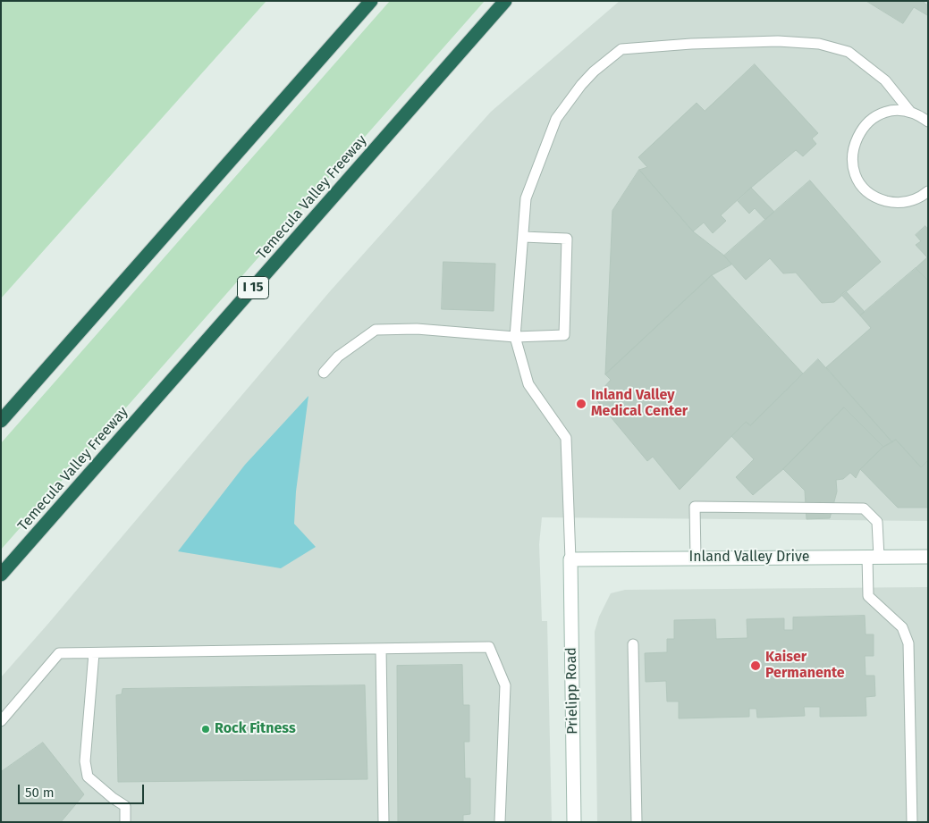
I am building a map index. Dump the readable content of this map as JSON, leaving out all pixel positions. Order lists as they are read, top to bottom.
{
  "streets": {
    "highway": ["Temecula Valley Freeway", "I 15"],
    "street": ["Inland Valley Drive", "Prielipp Road"]
  },
  "crossings": [
    ["Inland Valley Drive", "Prielipp Road"]
  ],
  "places": ["Inland Valley Medical Center", "Kaiser Permanente", "Rock Fitness"],
  "scale_bar": "50 m"
}
